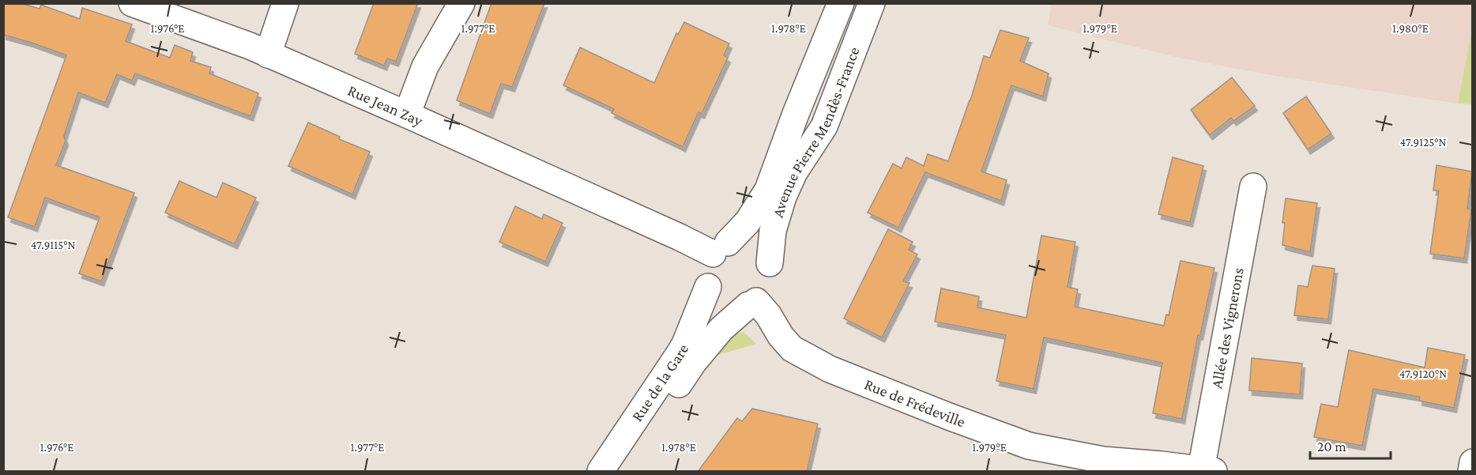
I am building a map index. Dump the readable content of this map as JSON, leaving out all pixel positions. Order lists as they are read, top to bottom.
{
  "streets": {
    "street": [
      "Rue Jean Zay",
      "Avenue Pierre Mendès-France",
      "Allée des Vignerons",
      "Rue de la Gare",
      "Rue de Frédeville"
    ]
  },
  "crossings": [
    ["Rue Jean Zay", "Avenue Pierre Mendès-France"],
    ["Rue Jean Zay", "Rue de la Gare"],
    ["Rue Jean Zay", "Rue de Frédeville"],
    ["Avenue Pierre Mendès-France", "Rue de la Gare"],
    ["Avenue Pierre Mendès-France", "Rue de Frédeville"],
    ["Allée des Vignerons", "Rue de Frédeville"],
    ["Rue de la Gare", "Rue de Frédeville"]
  ],
  "scale_bar": "20 m",
  "coordinates": [
    "1.976°E",
    "1.977°E",
    "1.978°E",
    "1.979°E",
    "1.980°E",
    "47.9125°N",
    "47.9115°N",
    "47.9120°N"
  ]
}
